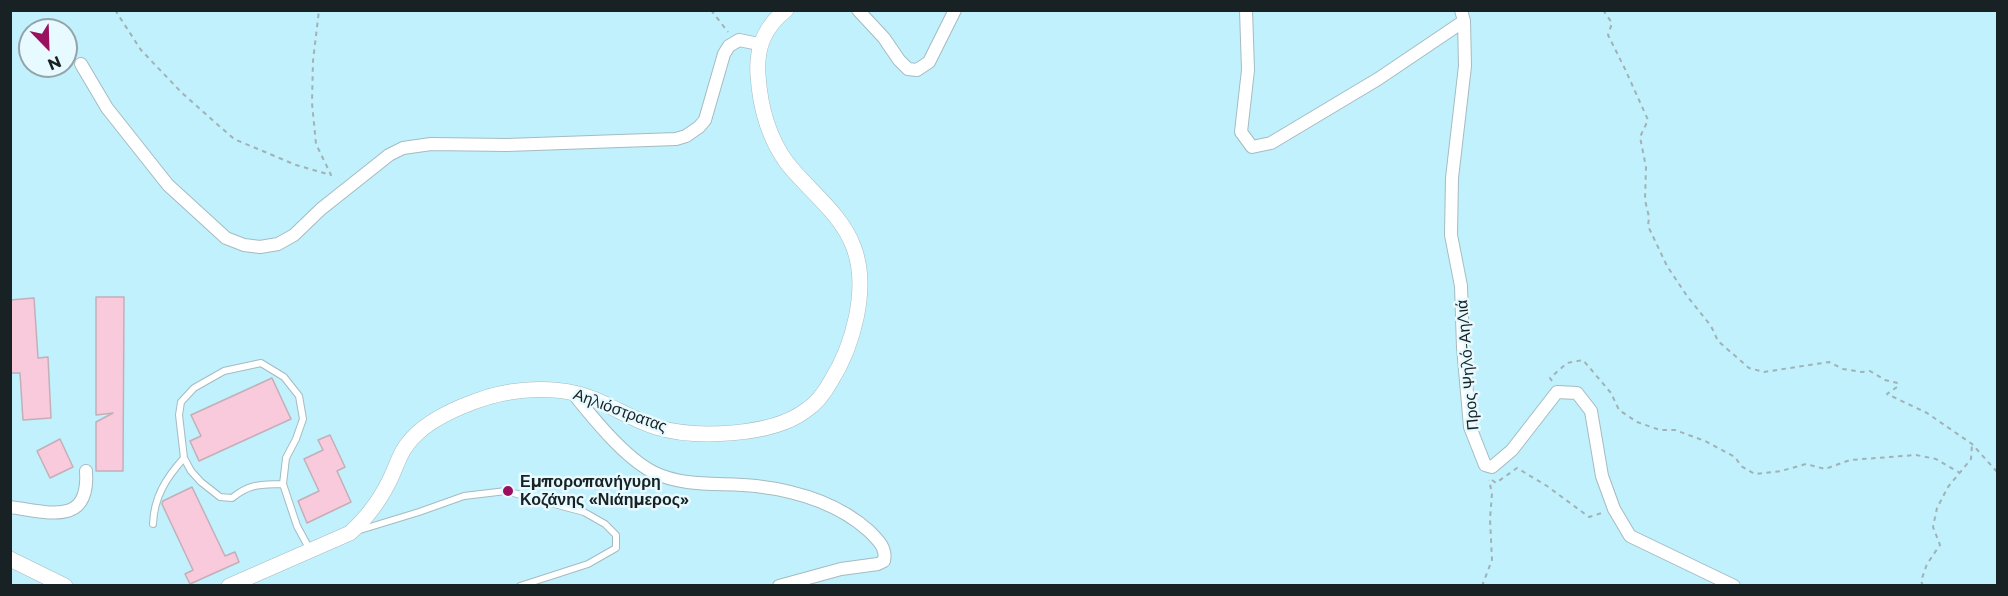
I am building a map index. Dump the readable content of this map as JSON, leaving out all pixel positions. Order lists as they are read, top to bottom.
{
  "streets": {
    "street": ["Προς Ψηλό-ΑηΛιά", "Αηλιόστρατας"]
  },
  "places": ["Εμποροπανήγυρη Κοζάνης «Νιάημερος»"],
  "north": "bottom right"
}
